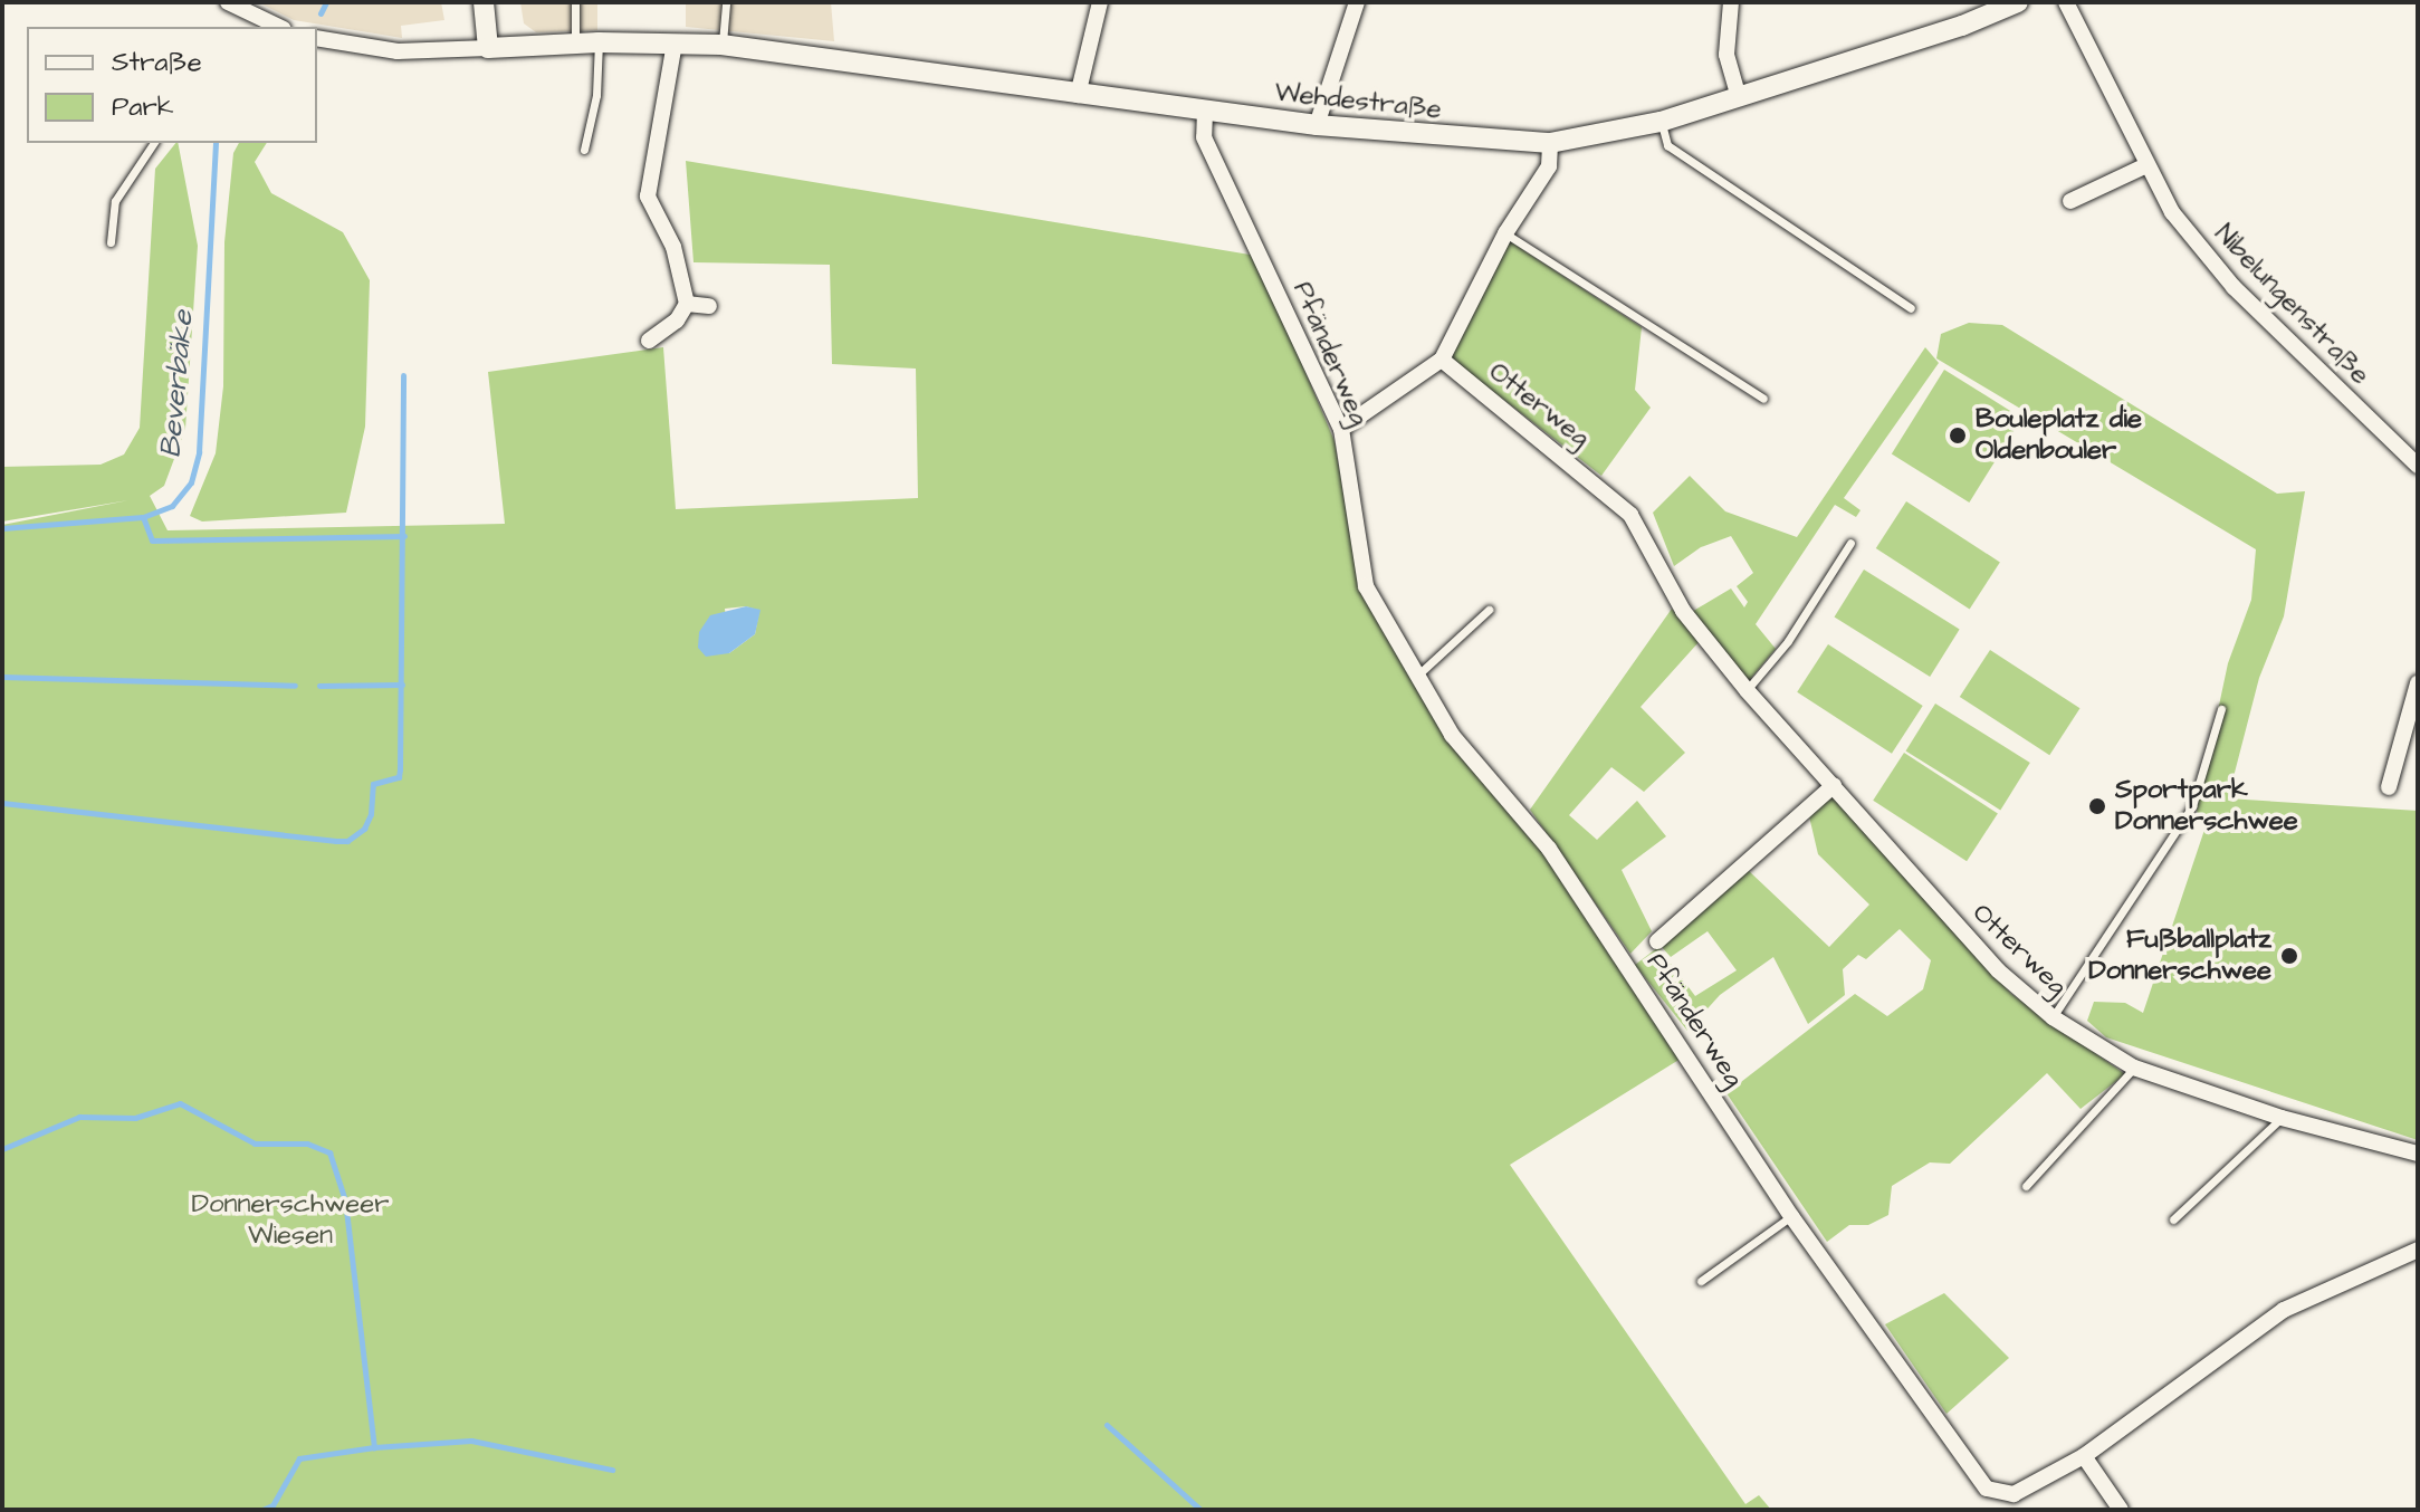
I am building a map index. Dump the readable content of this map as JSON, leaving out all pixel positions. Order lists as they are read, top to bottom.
{
  "streets": {
    "street": [
      "Wehdestraße",
      "Nibelungenstraße",
      "Pfänderweg",
      "Otterweg"
    ]
  },
  "crossings": [
    ["Wehdestraße", "Pfänderweg"]
  ],
  "water": ["Beverbäke"],
  "parks": ["Donnerschweer Wiesen"],
  "places": ["Bouleplatz die Oldenbouler", "Sportpark Donnerschwee", "Fußballplatz Donnerschwee"],
  "legend": ["Straße", "Park"]
}
